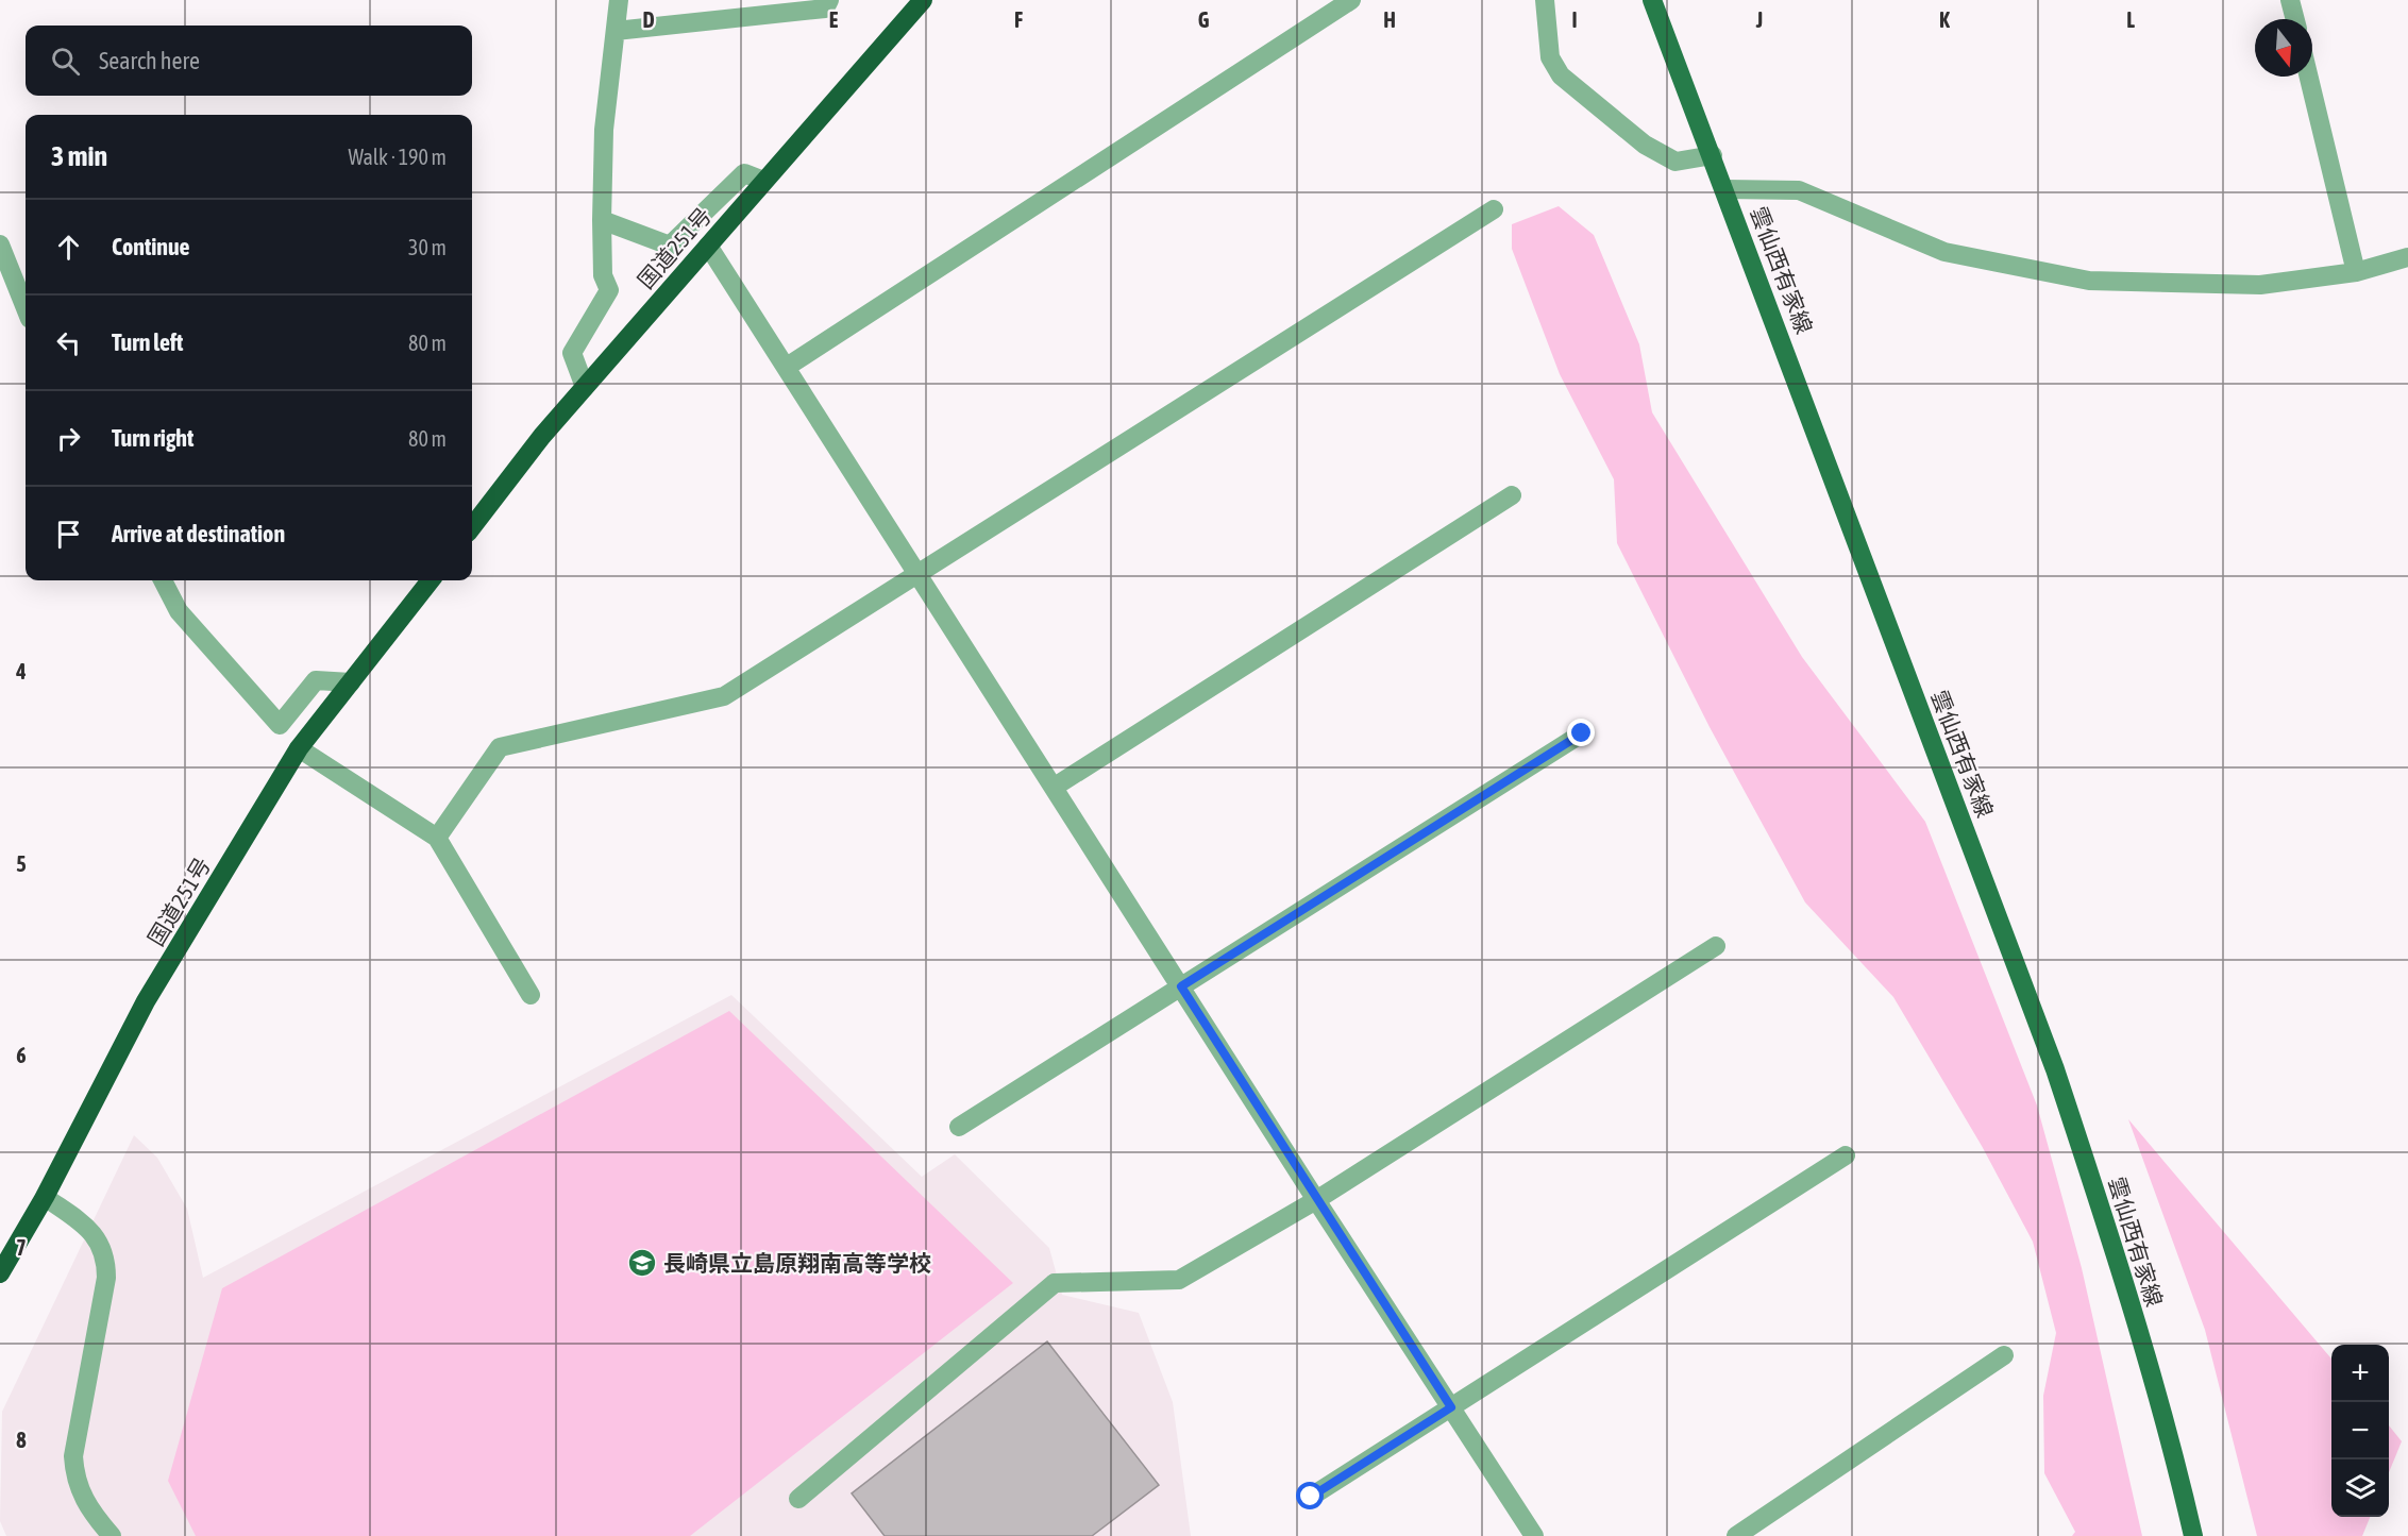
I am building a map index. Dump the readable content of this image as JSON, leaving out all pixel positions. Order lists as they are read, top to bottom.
{
  "streets": {
    "highway": ["国道251号"],
    "main road": ["雲仙西有家線"]
  },
  "places": {
    "school or university": ["長崎県立島原翔南高等学校"]
  },
  "north": "bottom",
  "page": {
    "search": "Search here",
    "heading": ["3 min", "Walk · 190 m"],
    "list": [
      ["Continue", "30 m"],
      ["Turn left", "80 m"],
      ["Turn right", "80 m"],
      "Arrive at destination"
    ],
    "map_buttons": ["+", "−"]
  },
  "grid": {
    "columns": [
      "D",
      "E",
      "F",
      "G",
      "H",
      "I",
      "J",
      "K",
      "L"
    ],
    "rows": [
      "4",
      "5",
      "6",
      "7",
      "8"
    ]
  }
}
